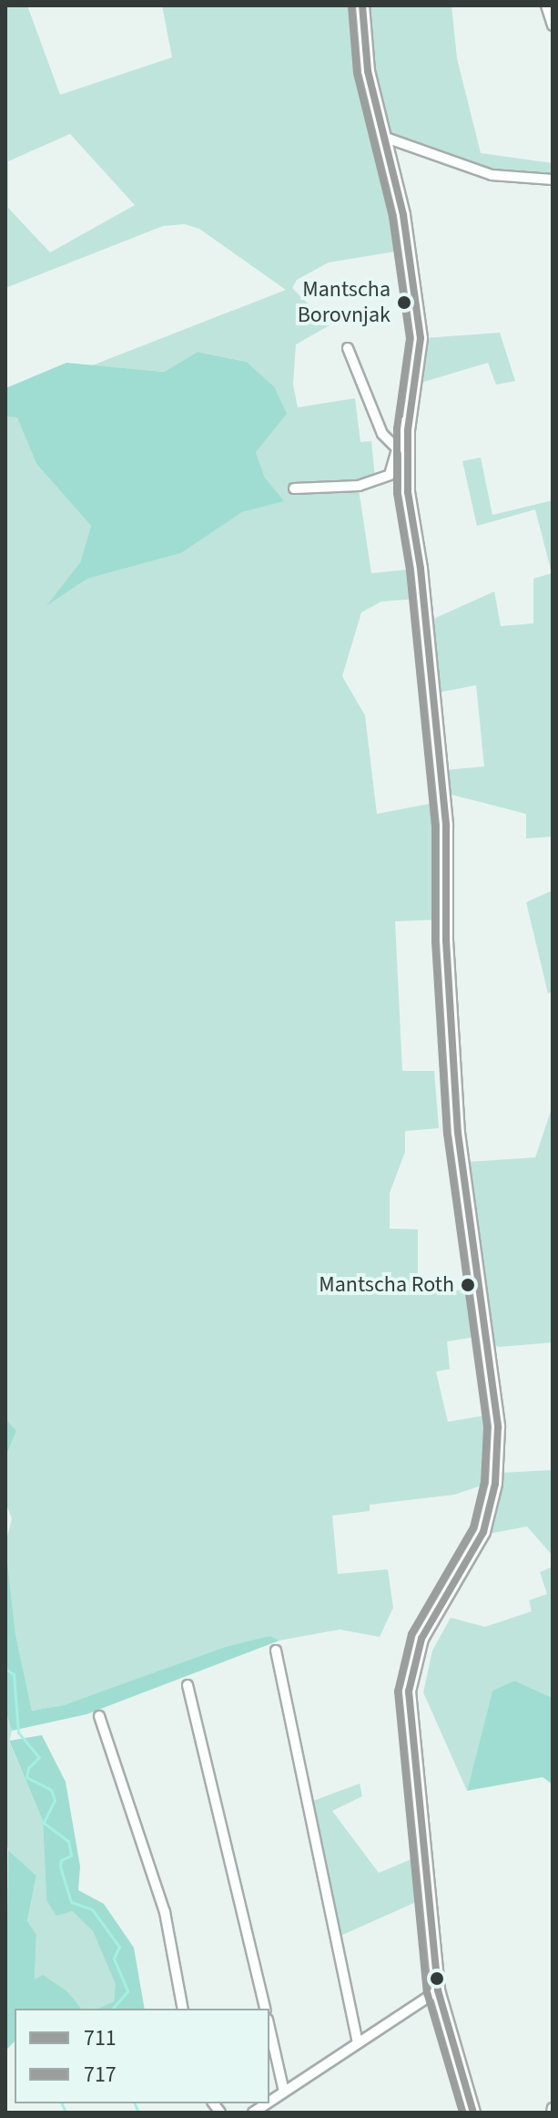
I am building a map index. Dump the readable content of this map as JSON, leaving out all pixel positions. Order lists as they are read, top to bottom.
{
  "places": ["Mantscha Borovnjak", "Mantscha Roth"],
  "lines": ["transit line 711", "transit line 717"],
  "legend": ["711", "717"]
}
